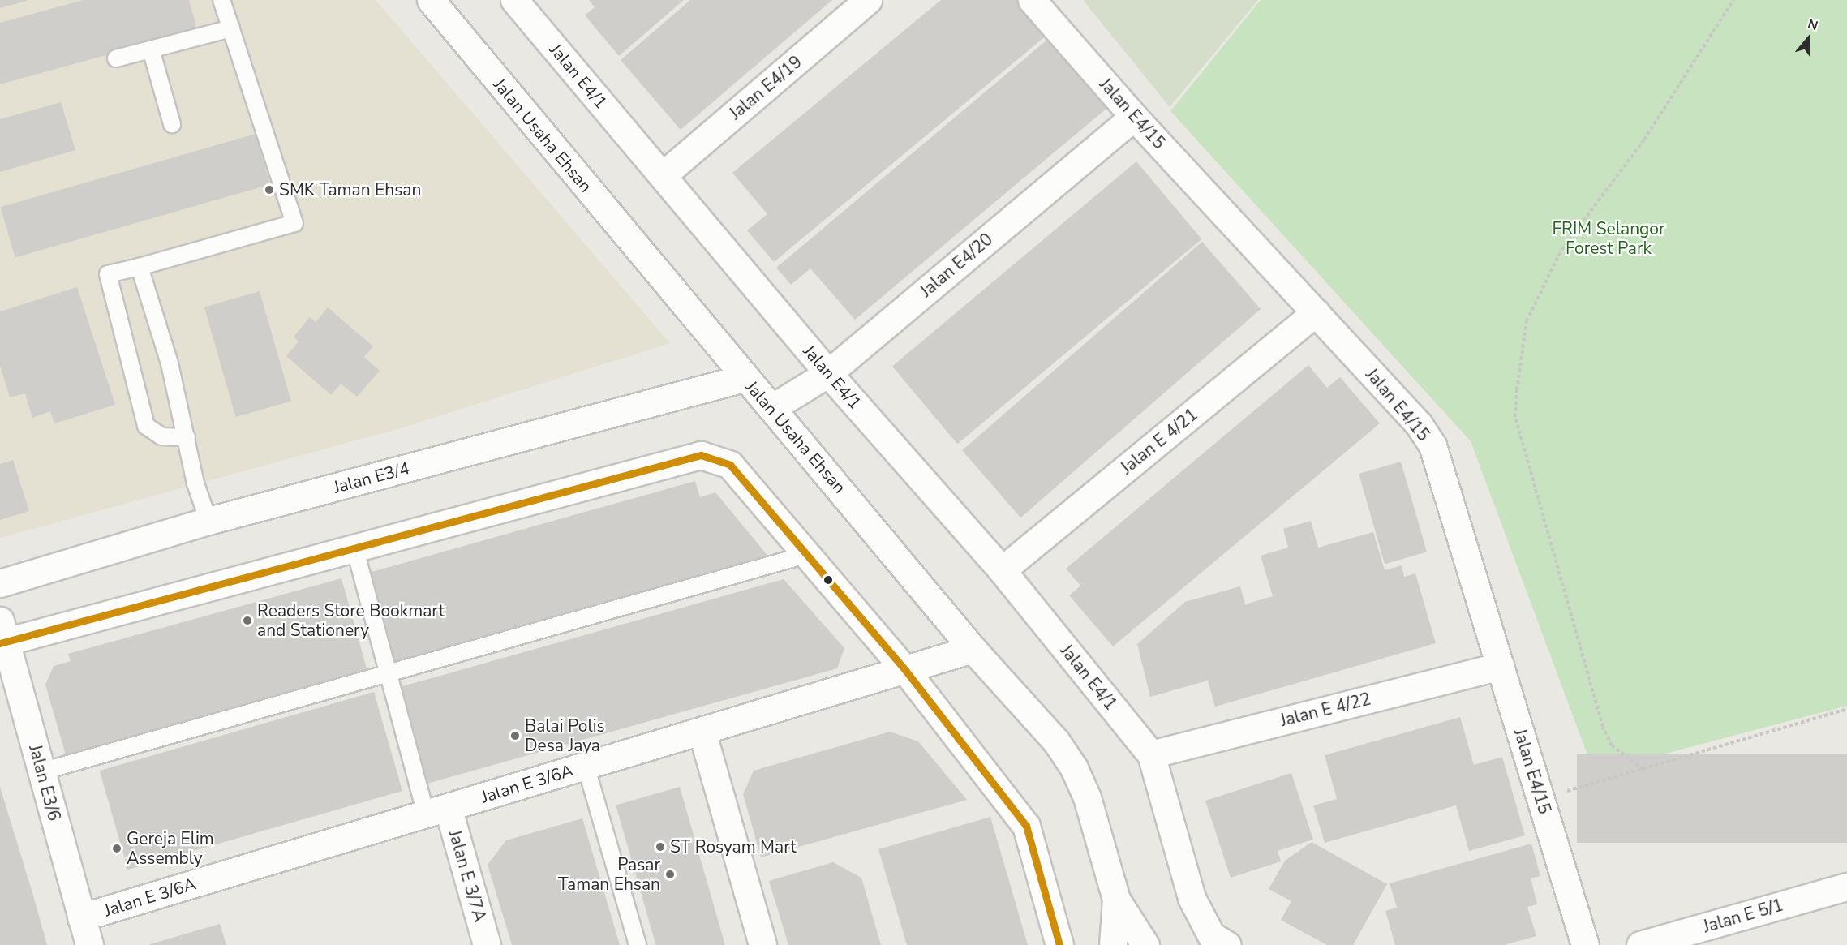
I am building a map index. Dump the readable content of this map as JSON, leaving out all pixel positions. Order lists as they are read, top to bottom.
{
  "streets": {
    "street": [
      "Jalan E4/1",
      "Jalan E4/19",
      "Jalan E4/15",
      "Jalan Usaha Ehsan",
      "Jalan E4/20",
      "Jalan E 4/21",
      "Jalan E3/4",
      "Jalan E 4/22",
      "Jalan E3/6",
      "Jalan E 3/6A",
      "Jalan E 3/7A",
      "Jalan E 5/1"
    ]
  },
  "crossings": [
    ["Jalan E4/1", "Jalan E4/19"],
    ["Jalan E4/1", "Jalan E4/20"],
    ["Jalan E4/1", "Jalan E 4/21"],
    ["Jalan E4/1", "Jalan E 4/22"],
    ["Jalan E4/15", "Jalan E4/20"],
    ["Jalan E4/15", "Jalan E 4/21"],
    ["Jalan E4/15", "Jalan E 4/22"],
    ["Jalan Usaha Ehsan", "Jalan E4/20"],
    ["Jalan Usaha Ehsan", "Jalan E3/4"],
    ["Jalan Usaha Ehsan", "Jalan E 3/6A"],
    ["Jalan E3/6", "Jalan E 3/6A"],
    ["Jalan E 3/6A", "Jalan E 3/7A"]
  ],
  "parks": ["FRIM Selangor Forest Park"],
  "places": [
    "SMK Taman Ehsan",
    "Readers Store Bookmart and Stationery",
    "Balai Polis Desa Jaya",
    "ST Rosyam Mart",
    "Gereja Elim Assembly",
    "Pasar Taman Ehsan"
  ],
  "north": "top"
}
